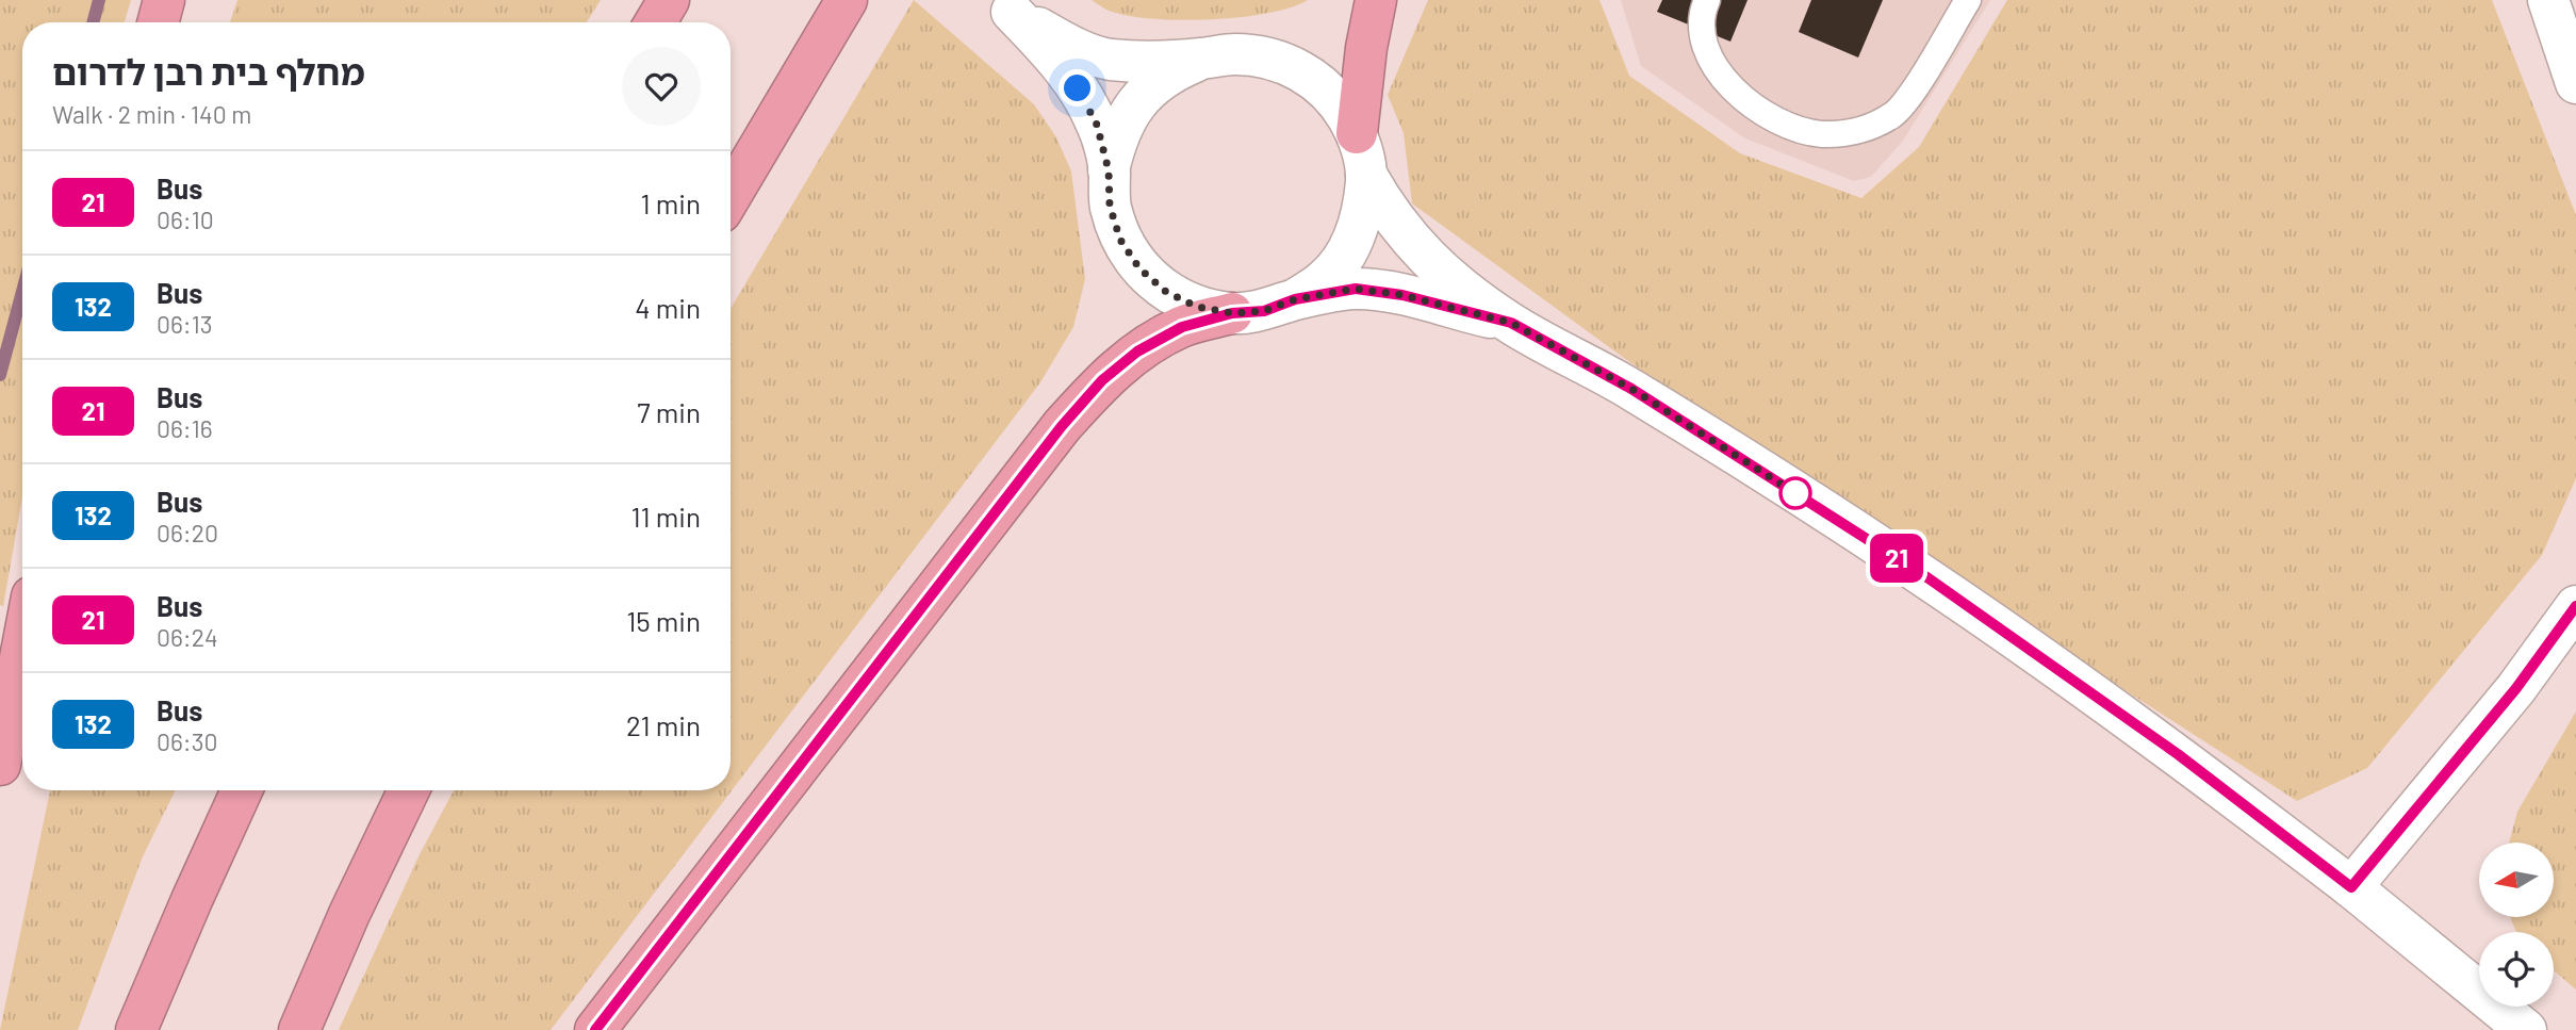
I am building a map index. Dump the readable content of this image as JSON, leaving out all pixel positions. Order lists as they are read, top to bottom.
{
  "lines": ["bus line 21"],
  "north": "left",
  "page": {
    "on_map": "21",
    "heading": ["מחלף בית רבן לדרום", "Walk · 2 min · 140 m"],
    "list": [
      {
        "mark": "21",
        "name": "Bus",
        "note": "06:10",
        "value": "1 min"
      },
      {
        "mark": "132",
        "name": "Bus",
        "note": "06:13",
        "value": "4 min"
      },
      {
        "mark": "21",
        "name": "Bus",
        "note": "06:16",
        "value": "7 min"
      },
      {
        "mark": "132",
        "name": "Bus",
        "note": "06:20",
        "value": "11 min"
      },
      {
        "mark": "21",
        "name": "Bus",
        "note": "06:24",
        "value": "15 min"
      },
      {
        "mark": "132",
        "name": "Bus",
        "note": "06:30",
        "value": "21 min"
      }
    ]
  }
}
